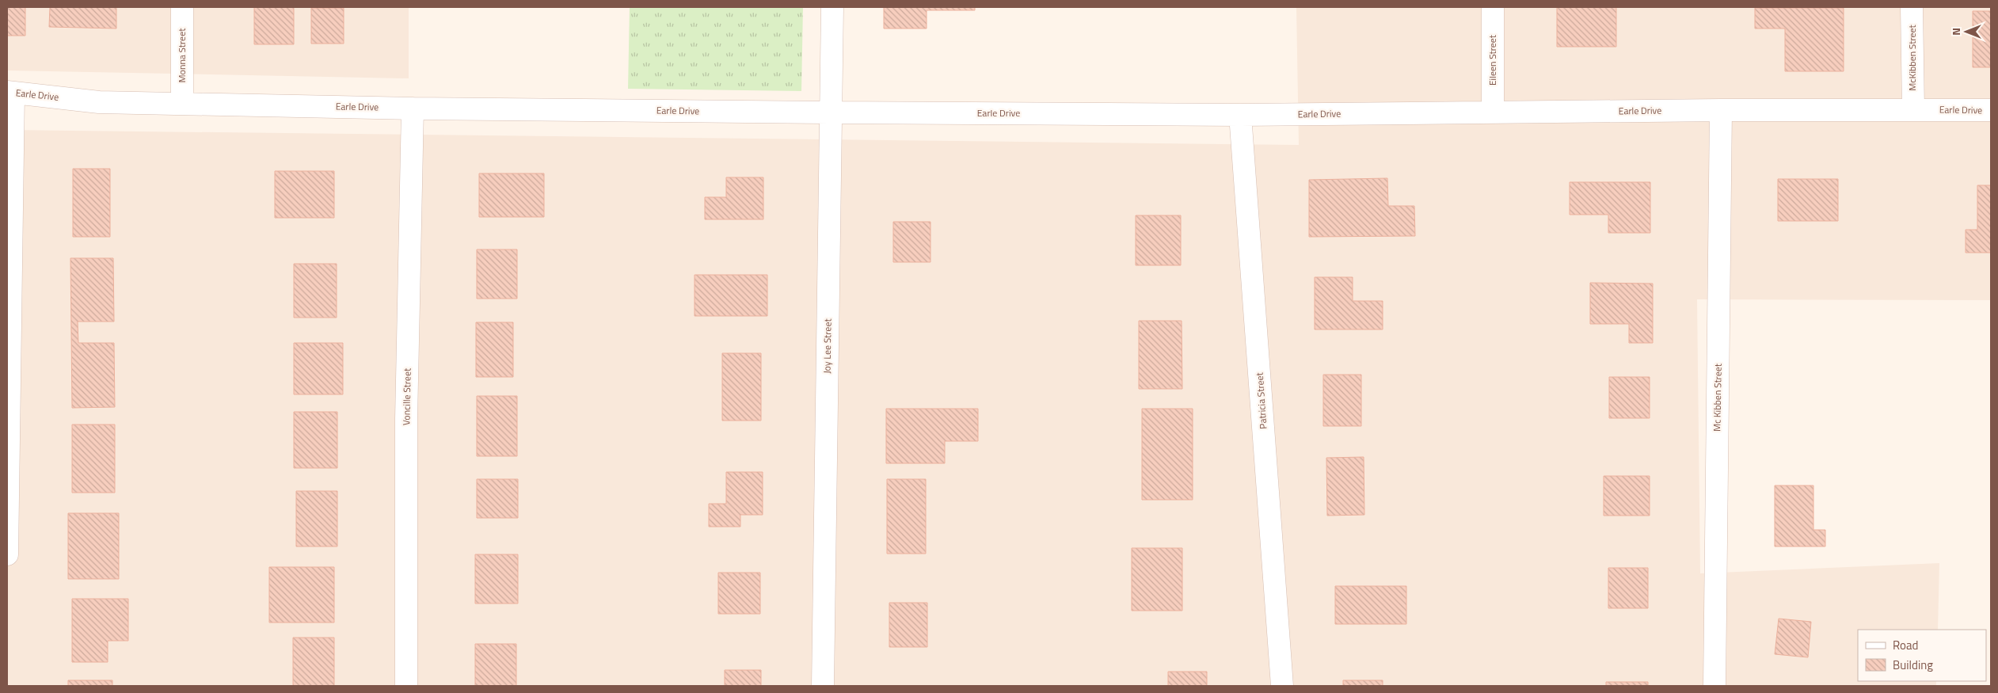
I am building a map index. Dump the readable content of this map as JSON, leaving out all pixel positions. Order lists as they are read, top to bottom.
{
  "streets": {
    "street": [
      "Monna Street",
      "McKibben Street",
      "Eileen Street",
      "Earle Drive",
      "Joy Lee Street",
      "Voncille Street",
      "Mc Kibben Street",
      "Patricia Street"
    ]
  },
  "crossings": [
    ["Monna Street", "Earle Drive"],
    ["McKibben Street", "Earle Drive"],
    ["Eileen Street", "Earle Drive"],
    ["Earle Drive", "Joy Lee Street"],
    ["Earle Drive", "Voncille Street"],
    ["Earle Drive", "Mc Kibben Street"],
    ["Earle Drive", "Patricia Street"]
  ],
  "legend": ["Road", "Building"],
  "north": "left"
}
